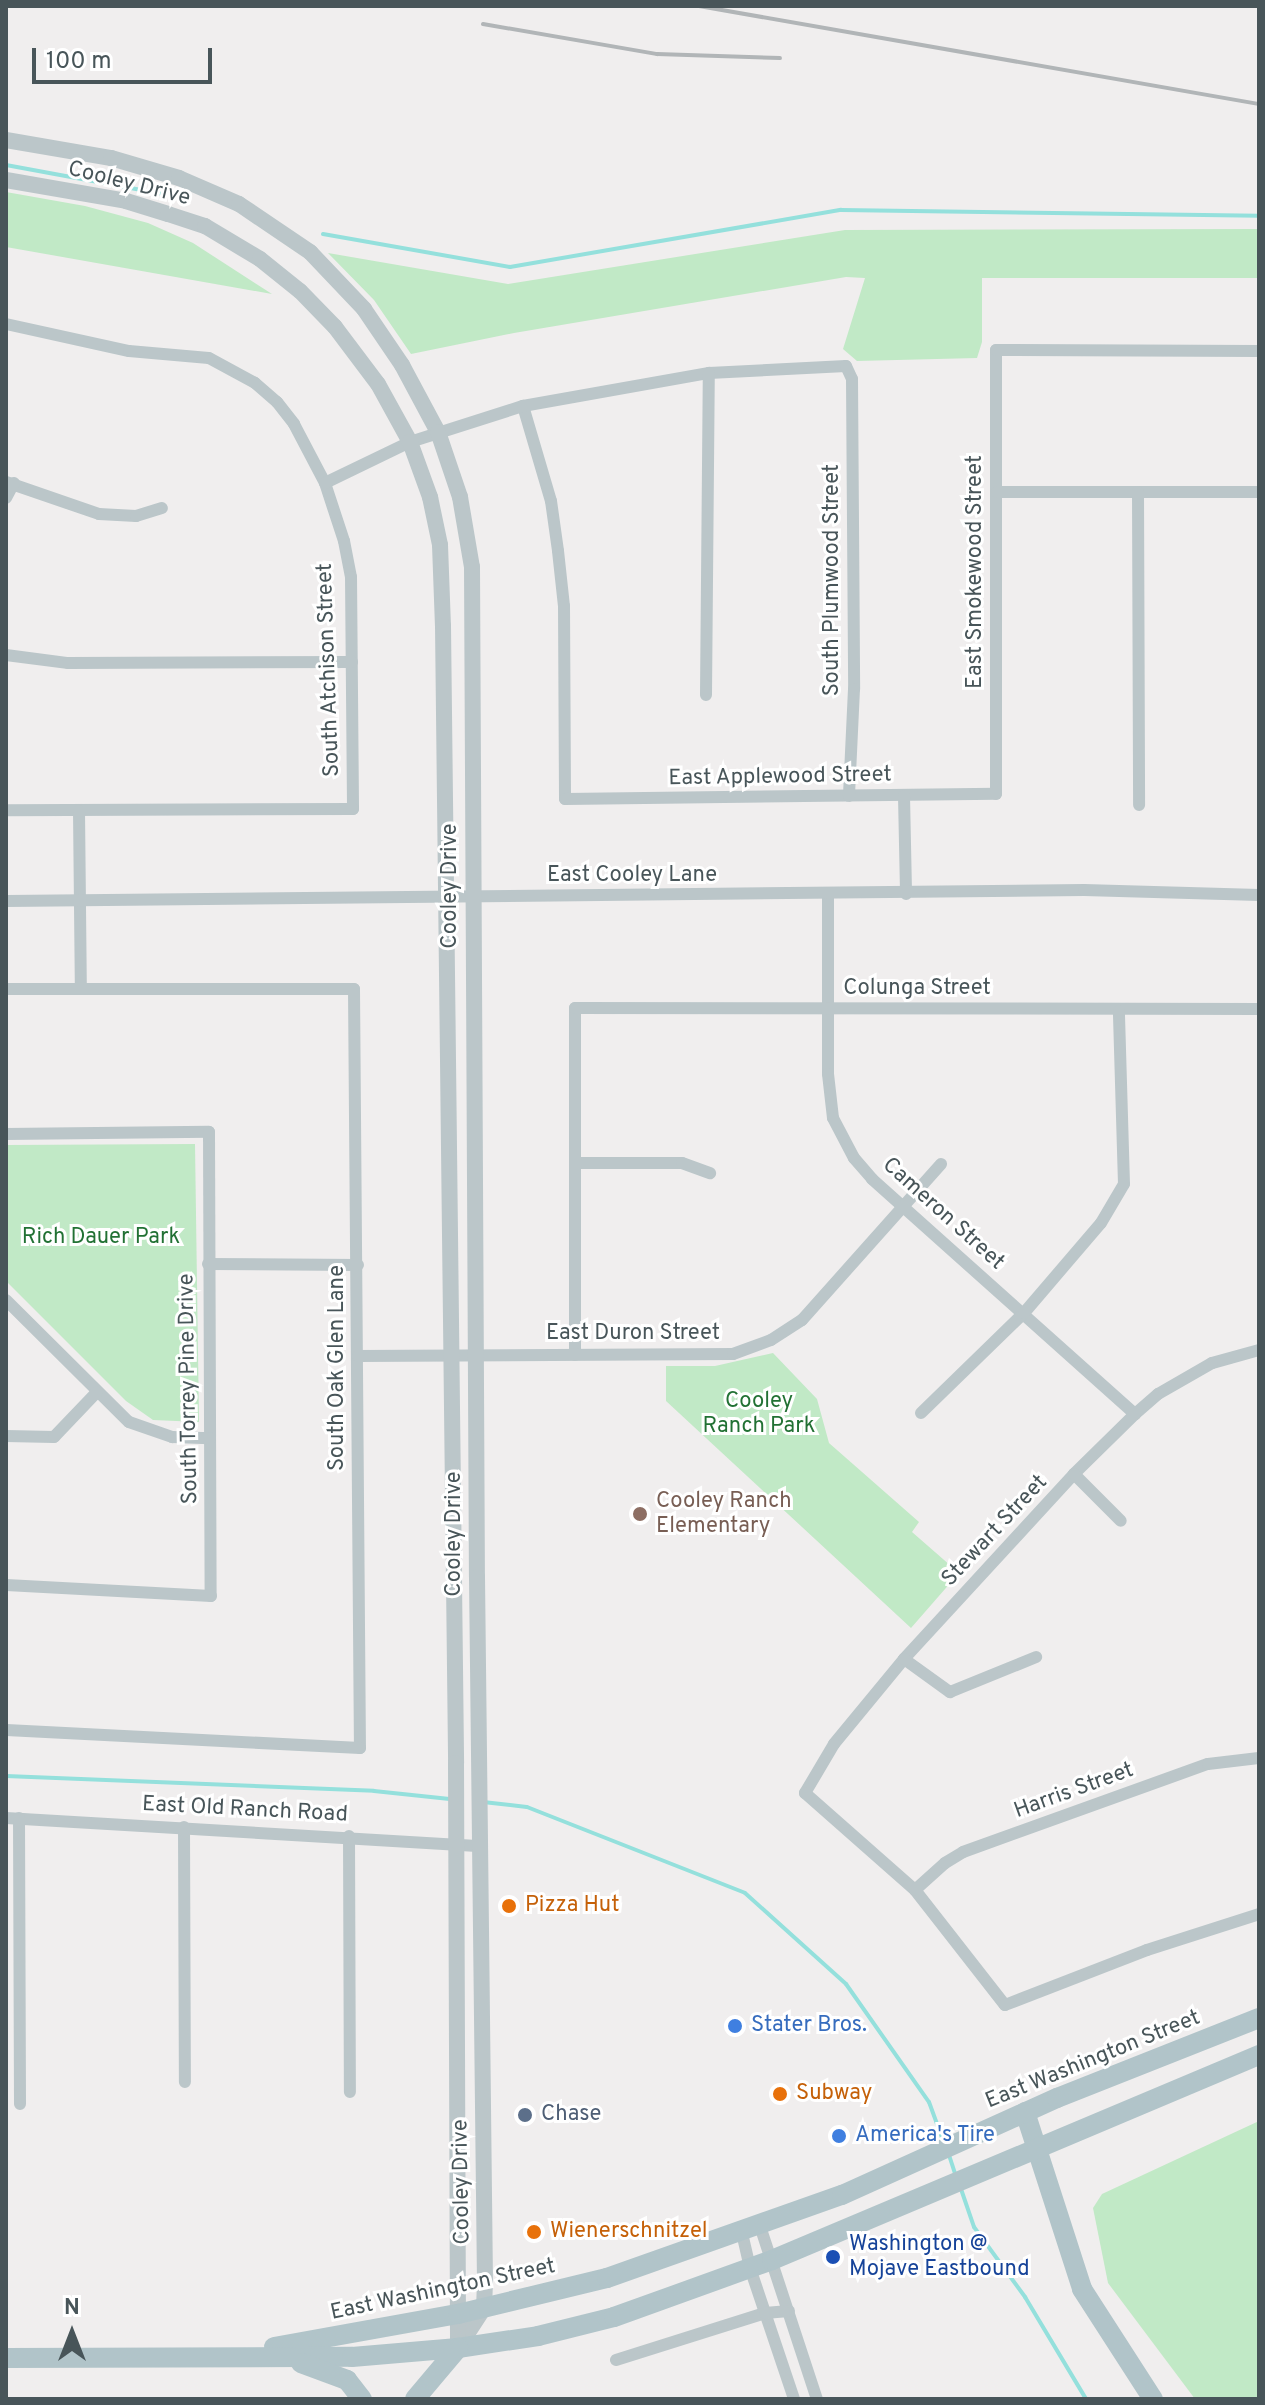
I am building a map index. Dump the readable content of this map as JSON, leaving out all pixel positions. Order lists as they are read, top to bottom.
{
  "streets": {
    "main road": ["East Washington Street"],
    "street": [
      "Cooley Drive",
      "East Smokewood Street",
      "South Plumwood Street",
      "South Atchison Street",
      "East Applewood Street",
      "East Cooley Lane",
      "Colunga Street",
      "Cameron Street",
      "East Duron Street",
      "South Oak Glen Lane",
      "South Torrey Pine Drive",
      "Stewart Street",
      "Harris Street",
      "East Old Ranch Road"
    ]
  },
  "crossings": [
    ["Cooley Drive", "East Cooley Lane"],
    ["Cooley Drive", "East Duron Street"],
    ["Cooley Drive", "East Old Ranch Road"],
    ["Cooley Drive", "East Washington Street"],
    ["East Smokewood Street", "East Applewood Street"],
    ["South Plumwood Street", "East Applewood Street"],
    ["East Cooley Lane", "Cameron Street"],
    ["Colunga Street", "Cameron Street"],
    ["Cameron Street", "East Duron Street"],
    ["Cameron Street", "Stewart Street"],
    ["East Duron Street", "South Oak Glen Lane"],
    ["Stewart Street", "Harris Street"]
  ],
  "parks": ["Rich Dauer Park", "Cooley Ranch Park"],
  "places": [
    "Cooley Ranch Elementary",
    "Pizza Hut",
    "Stater Bros.",
    "Subway",
    "Chase",
    "America's Tire",
    "Wienerschnitzel",
    "Washington @ Mojave Eastbound"
  ],
  "scale_bar": "100 m",
  "north": "top"
}
